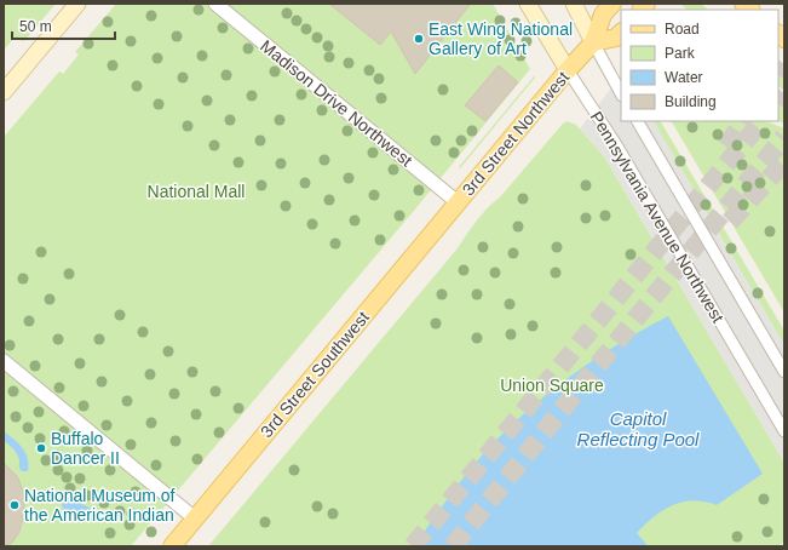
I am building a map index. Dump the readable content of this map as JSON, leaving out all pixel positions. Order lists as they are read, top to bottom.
{
  "streets": {
    "main road": ["3rd Street Northwest", "Pennsylvania Avenue Northwest", "3rd Street Southwest"],
    "street": ["Madison Drive Northwest"]
  },
  "crossings": [
    ["Madison Drive Northwest", "3rd Street Northwest"],
    ["Madison Drive Northwest", "3rd Street Southwest"],
    ["3rd Street Northwest", "Pennsylvania Avenue Northwest"],
    ["3rd Street Northwest", "3rd Street Southwest"]
  ],
  "water": ["Capitol Reflecting Pool"],
  "parks": ["National Mall", "Union Square"],
  "places": ["East Wing National Gallery of Art", "Buffalo Dancer II", "National Museum of the American Indian"],
  "legend": [
    "Road",
    "Park",
    "Water",
    "Building"
  ],
  "scale_bar": "50 m"
}
